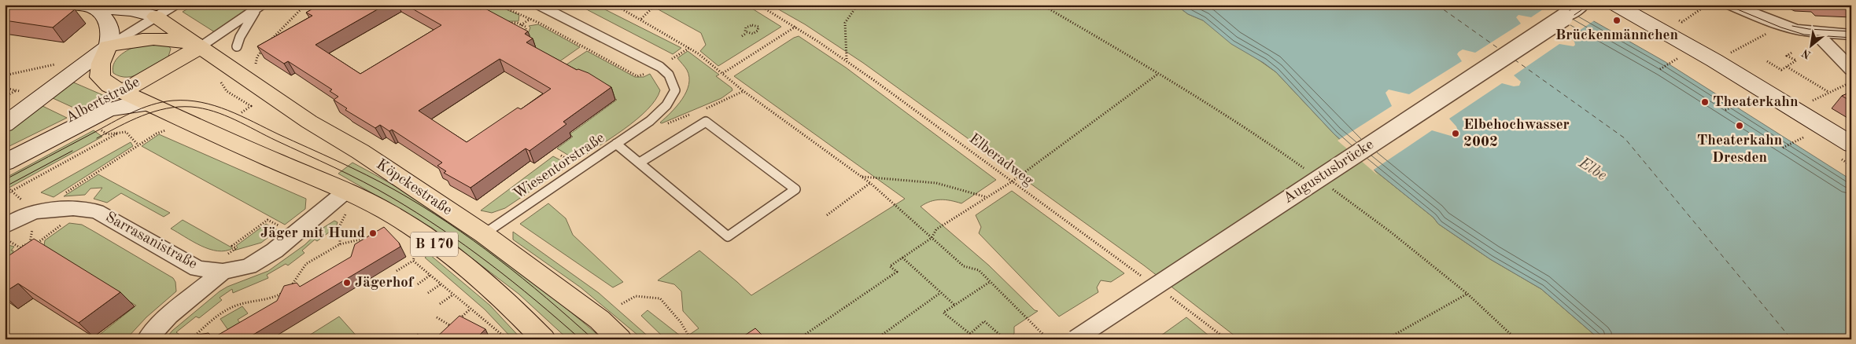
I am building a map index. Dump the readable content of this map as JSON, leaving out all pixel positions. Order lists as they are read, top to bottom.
{
  "streets": {
    "main road": ["Albertstraße", "Köpckestraße", "B 170"],
    "street": ["Augustusbrücke", "Sarrasanistraße"],
    "lane": ["Wiesentorstraße"],
    "path": ["Elberadweg"]
  },
  "crossings": [
    ["Albertstraße", "Köpckestraße"],
    ["Albertstraße", "B 170"],
    ["Wiesentorstraße", "Köpckestraße"],
    ["Sarrasanistraße", "B 170"]
  ],
  "water": ["Elbe"],
  "places": [
    "Brückenmännchen",
    "Theaterkahn",
    "Theaterkahn Dresden",
    "Elbehochwasser 2002",
    "Jäger mit Hund",
    "Jägerhof"
  ],
  "north": "bottom left"
}
